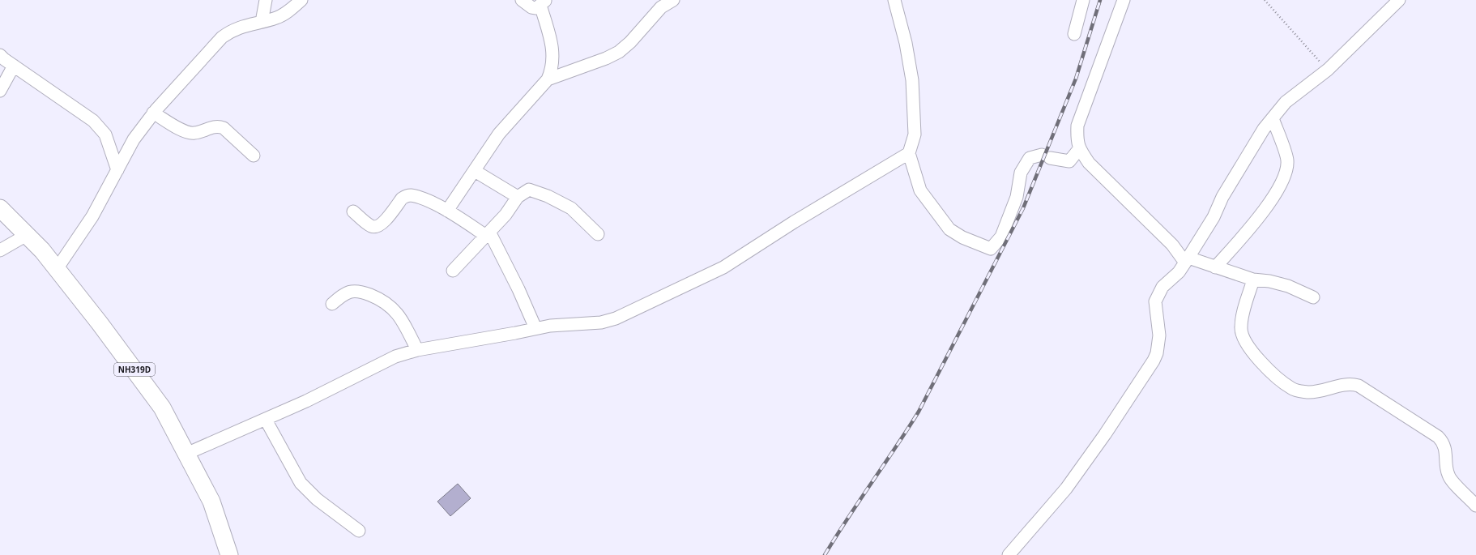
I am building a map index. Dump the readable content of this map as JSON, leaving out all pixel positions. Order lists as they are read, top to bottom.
{
  "streets": {
    "highway": ["NH319D"]
  }
}
